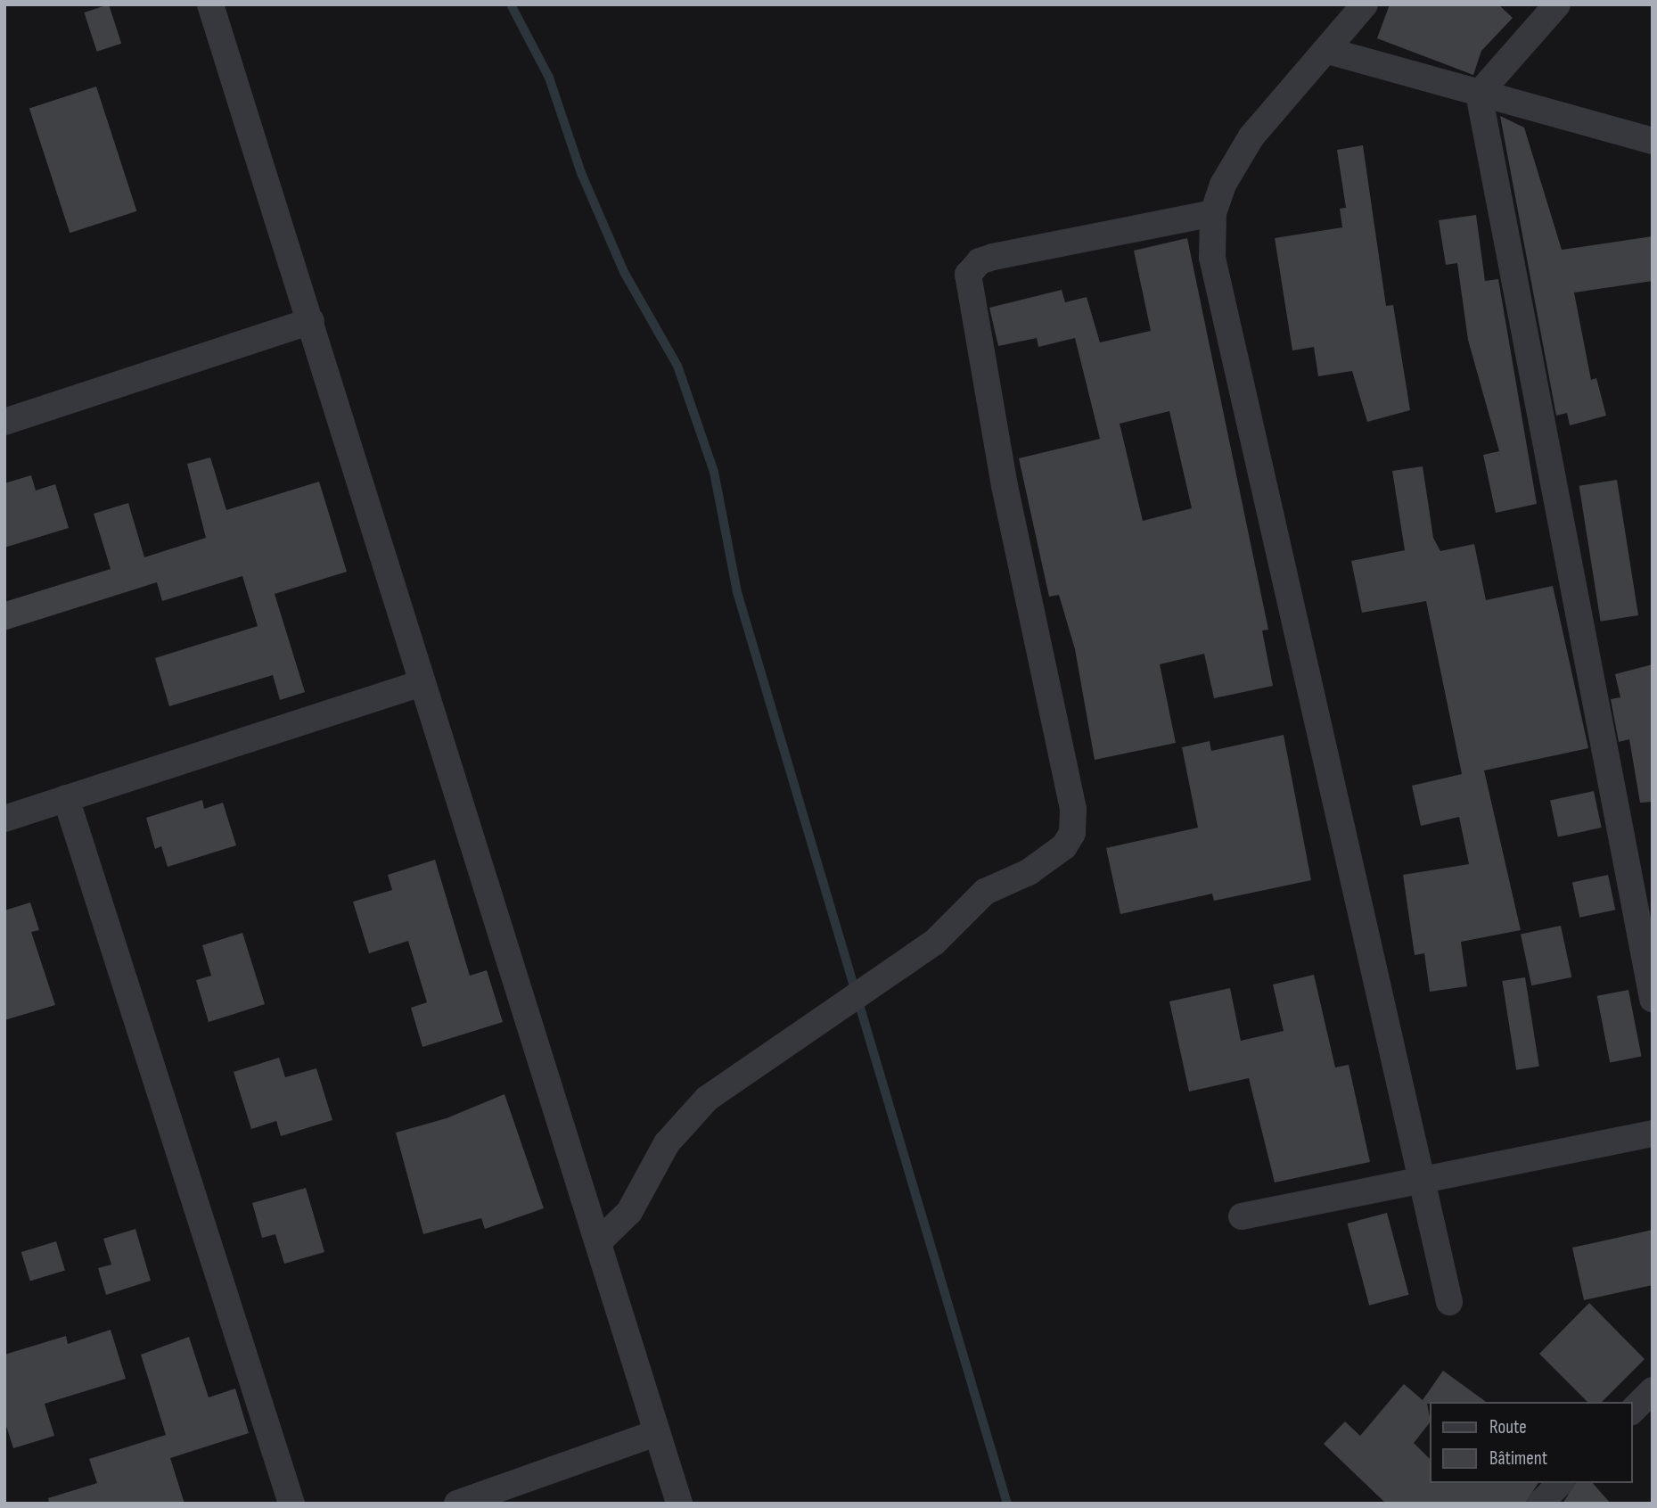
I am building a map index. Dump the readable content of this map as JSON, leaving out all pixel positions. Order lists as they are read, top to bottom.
{
  "legend": ["Route", "Bâtiment"]
}
